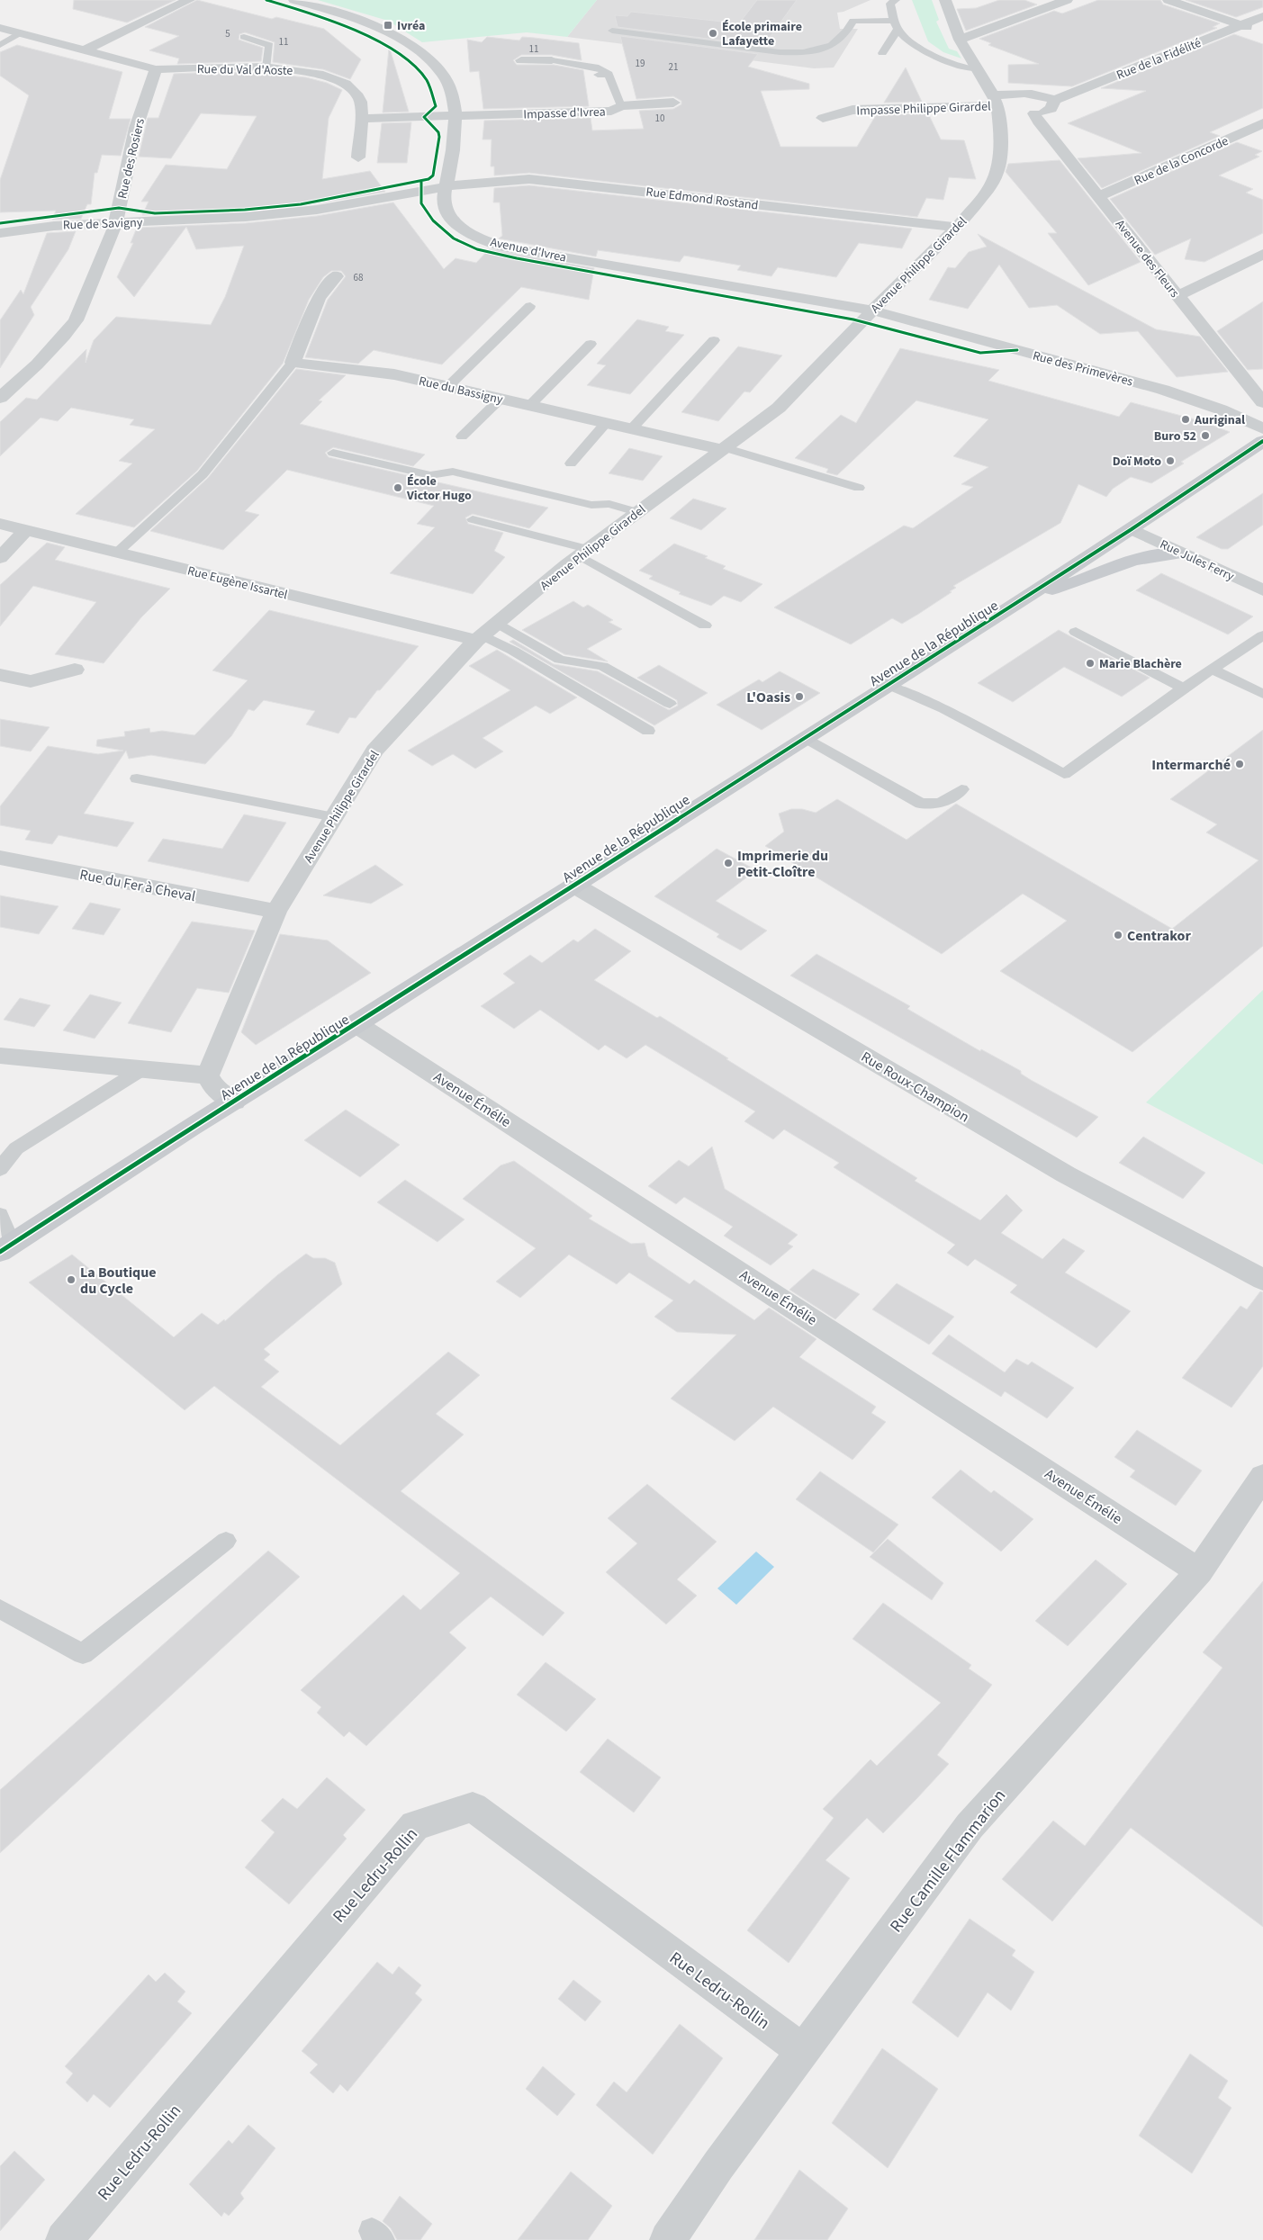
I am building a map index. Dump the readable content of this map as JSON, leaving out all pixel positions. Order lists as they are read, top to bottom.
{
  "streets": {
    "main road": ["Avenue de la République"],
    "street": [
      "Rue de la Fidélité",
      "Rue du Val d'Aoste",
      "Impasse Philippe Girardel",
      "Impasse d'Ivrea",
      "Rue des Rosiers",
      "Rue de la Concorde",
      "Rue Edmond Rostand",
      "Rue de Savigny",
      "Avenue d'Ivrea",
      "Avenue des Fleurs",
      "Avenue Philippe Girardel",
      "Rue des Primevères",
      "Rue du Bassigny",
      "Rue Jules Ferry",
      "Rue Eugène Issartel",
      "Rue du Fer à Cheval",
      "Rue Roux-Champion",
      "Avenue Émélie",
      "Rue Camille Flammarion",
      "Rue Ledru-Rollin"
    ]
  },
  "crossings": [
    ["Rue de la Fidélité", "Avenue des Fleurs"],
    ["Rue du Val d'Aoste", "Impasse d'Ivrea"],
    ["Rue du Val d'Aoste", "Rue des Rosiers"],
    ["Impasse Philippe Girardel", "Avenue Philippe Girardel"],
    ["Impasse d'Ivrea", "Avenue d'Ivrea"],
    ["Rue des Rosiers", "Rue de Savigny"],
    ["Rue de la Concorde", "Avenue des Fleurs"],
    ["Rue Edmond Rostand", "Rue de Savigny"],
    ["Rue Edmond Rostand", "Avenue d'Ivrea"],
    ["Rue Edmond Rostand", "Avenue Philippe Girardel"],
    ["Rue de Savigny", "Avenue d'Ivrea"],
    ["Avenue d'Ivrea", "Avenue Philippe Girardel"],
    ["Avenue d'Ivrea", "Rue des Primevères"],
    ["Avenue Philippe Girardel", "Rue des Primevères"],
    ["Avenue Philippe Girardel", "Rue du Bassigny"],
    ["Avenue Philippe Girardel", "Rue Eugène Issartel"],
    ["Avenue Philippe Girardel", "Rue du Fer à Cheval"],
    ["Rue Jules Ferry", "Avenue de la République"],
    ["Avenue de la République", "Rue Roux-Champion"],
    ["Avenue de la République", "Avenue Émélie"],
    ["Avenue Émélie", "Rue Camille Flammarion"],
    ["Rue Camille Flammarion", "Rue Ledru-Rollin"]
  ],
  "places": {
    "transit": ["Ivréa"],
    "other": [
      "École primaire Lafayette",
      "Auriginal",
      "Buro 52",
      "Doï Moto",
      "École Victor Hugo",
      "Marie Blachère",
      "L'Oasis",
      "Intermarché",
      "Imprimerie du Petit-Cloître",
      "Centrakor",
      "La Boutique du Cycle"
    ]
  },
  "house_numbers": [
    "5",
    "11",
    "11",
    "19",
    "21",
    "10",
    "68"
  ]
}
